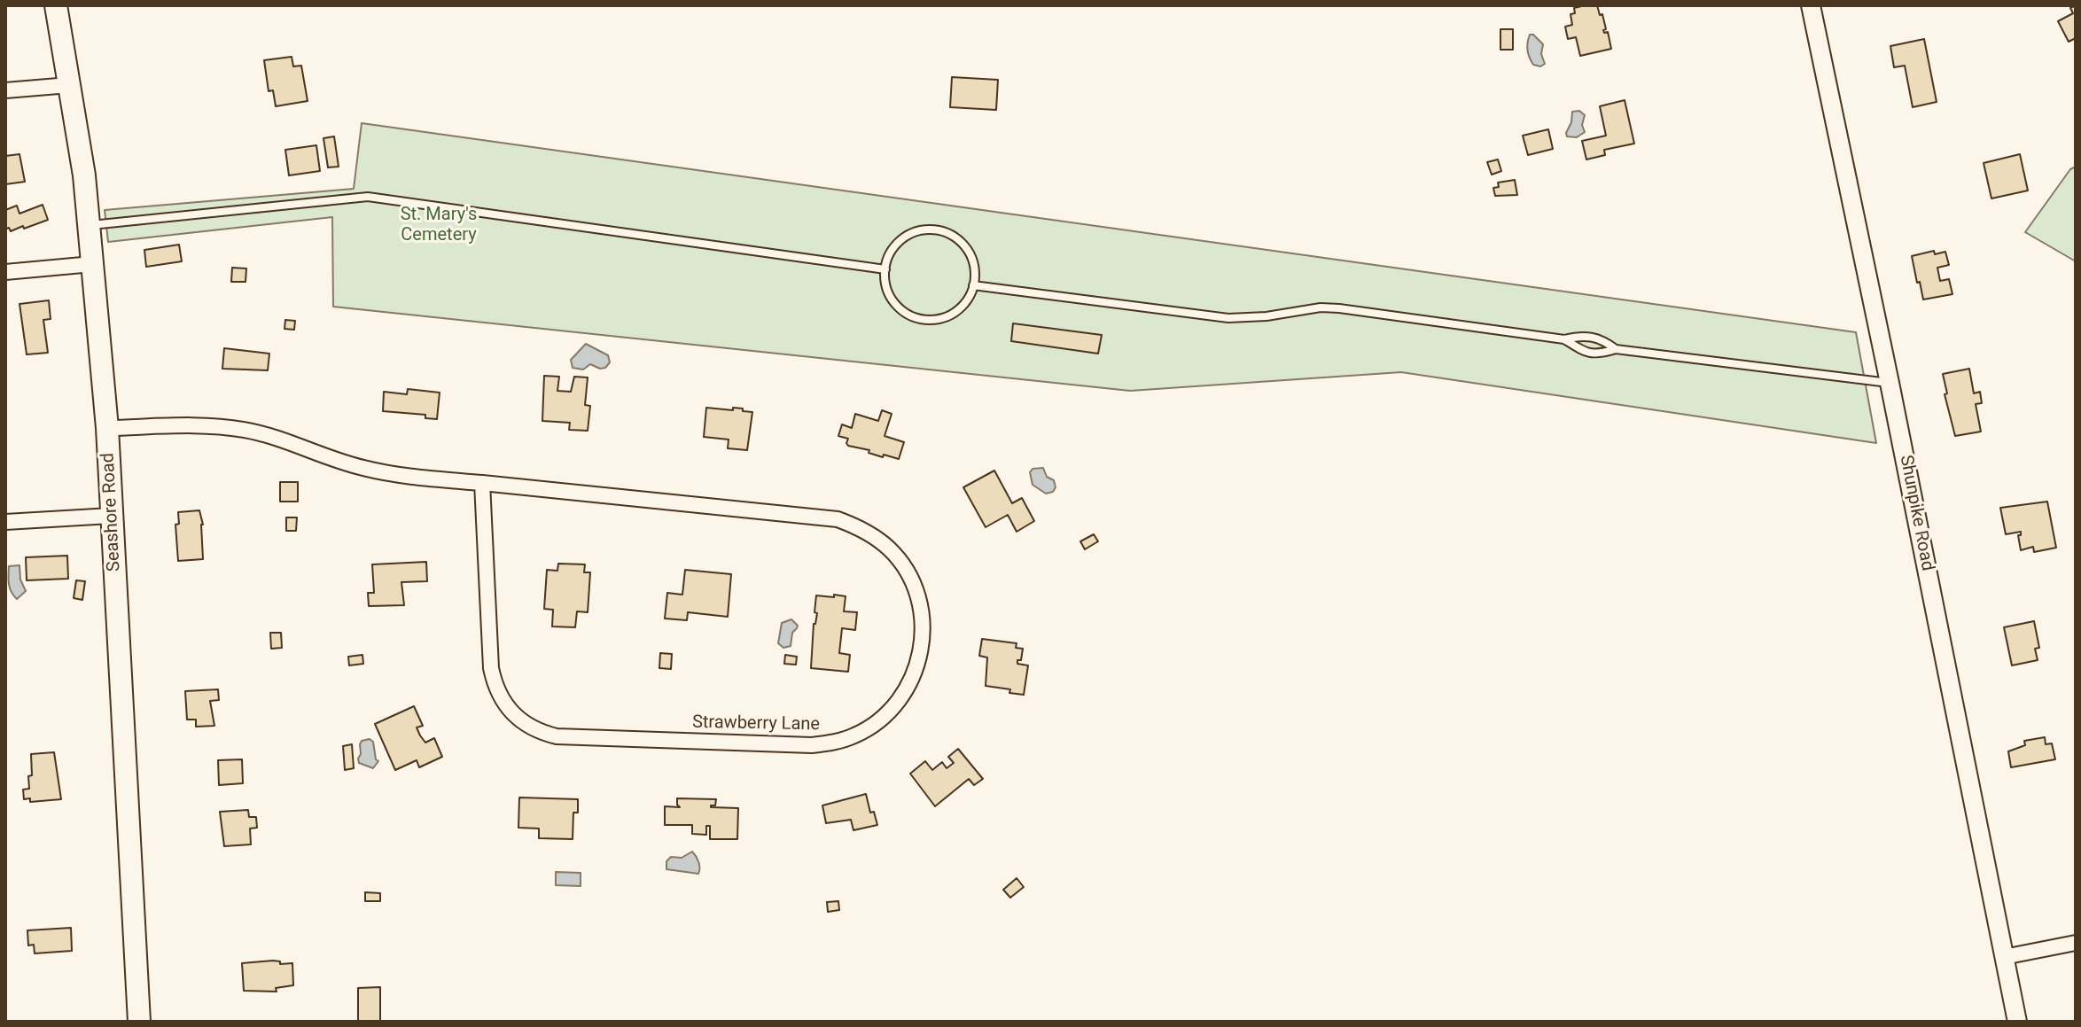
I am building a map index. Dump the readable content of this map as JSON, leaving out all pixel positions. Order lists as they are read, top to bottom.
{
  "streets": {
    "main road": ["Seashore Road"],
    "street": ["Shunpike Road", "Strawberry Lane"]
  },
  "crossings": [
    ["Seashore Road", "Strawberry Lane"]
  ],
  "parks": ["St. Mary's Cemetery"]
}
